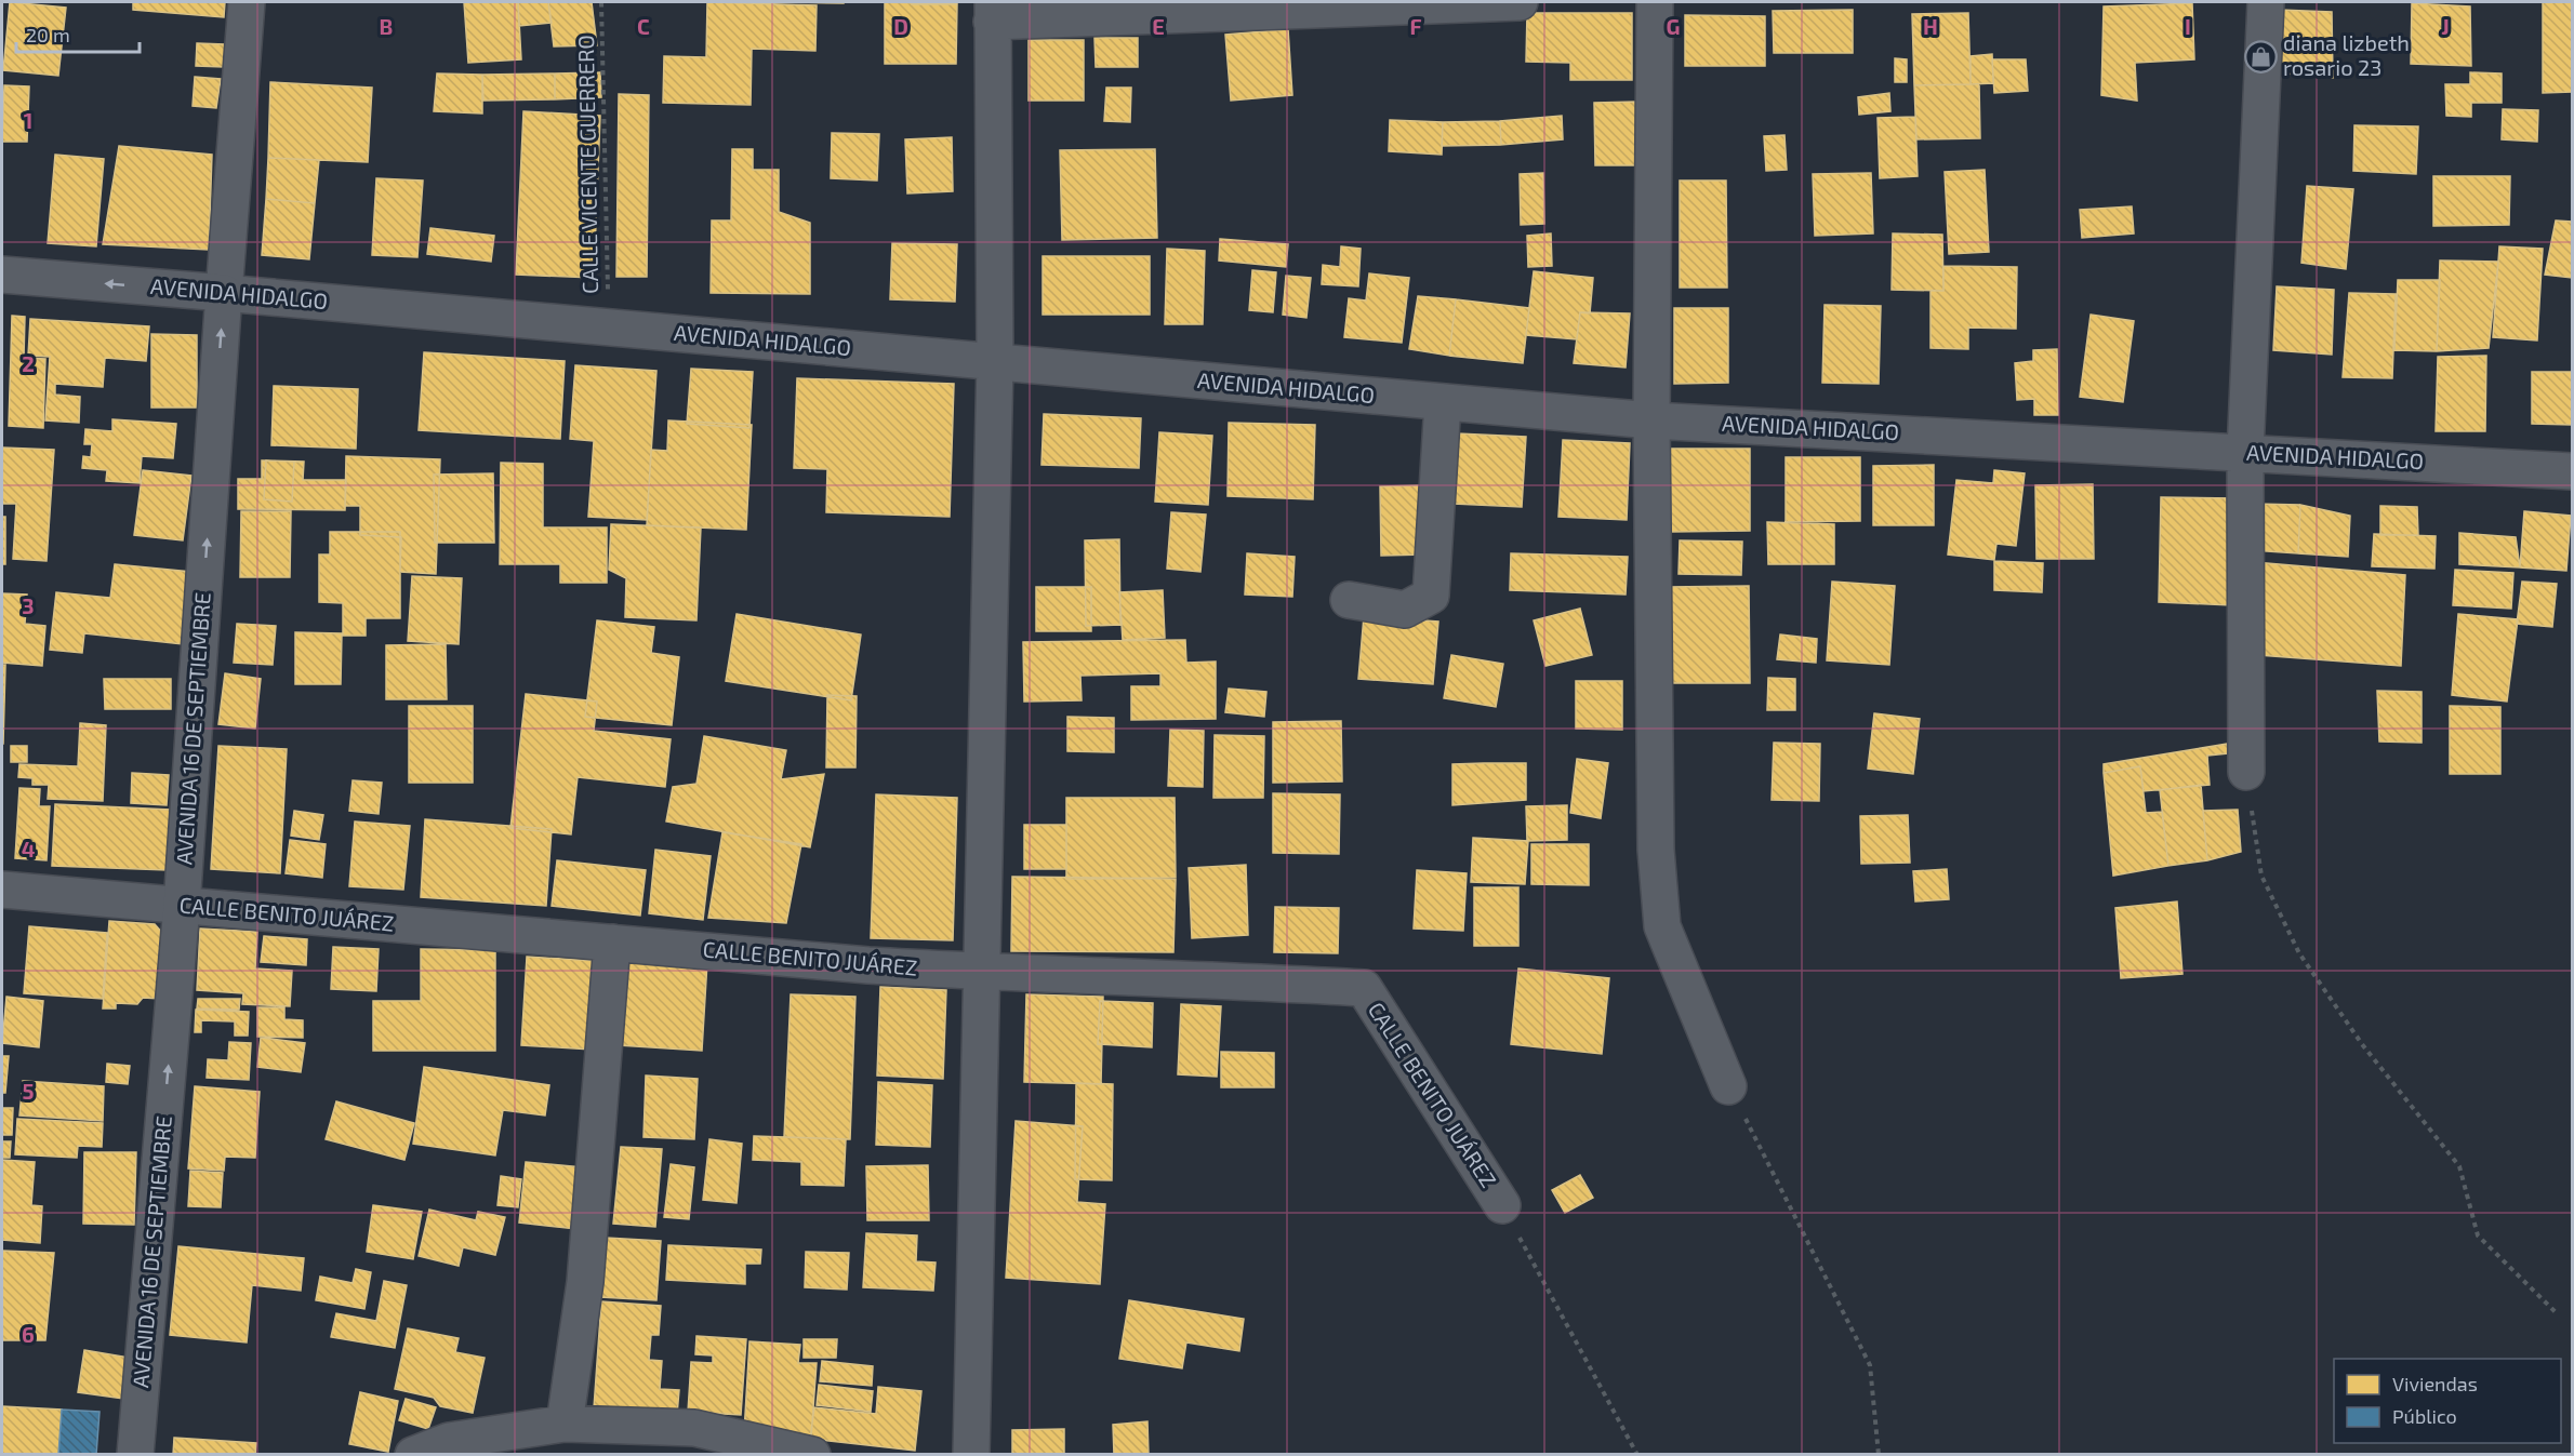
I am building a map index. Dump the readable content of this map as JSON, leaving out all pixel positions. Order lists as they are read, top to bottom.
{
  "streets": {
    "street": ["AVENIDA HIDALGO", "AVENIDA 16 DE SEPTIEMBRE", "CALLE BENITO JUÁREZ"],
    "path": ["CALLE VICENTE GUERRERO"]
  },
  "crossings": [
    ["CALLE VICENTE GUERRERO", "AVENIDA HIDALGO"],
    ["AVENIDA HIDALGO", "AVENIDA 16 DE SEPTIEMBRE"],
    ["AVENIDA 16 DE SEPTIEMBRE", "CALLE BENITO JUÁREZ"]
  ],
  "one_way": ["AVENIDA 16 DE SEPTIEMBRE"],
  "places": {
    "shop": ["diana lizbeth rosario 23"]
  },
  "legend": ["Viviendas", "Público"],
  "scale_bar": "20 m",
  "grid": {
    "columns": [
      "B",
      "C",
      "D",
      "E",
      "F",
      "G",
      "H",
      "I",
      "J"
    ],
    "rows": [
      "1",
      "2",
      "3",
      "4",
      "5",
      "6"
    ]
  }
}
